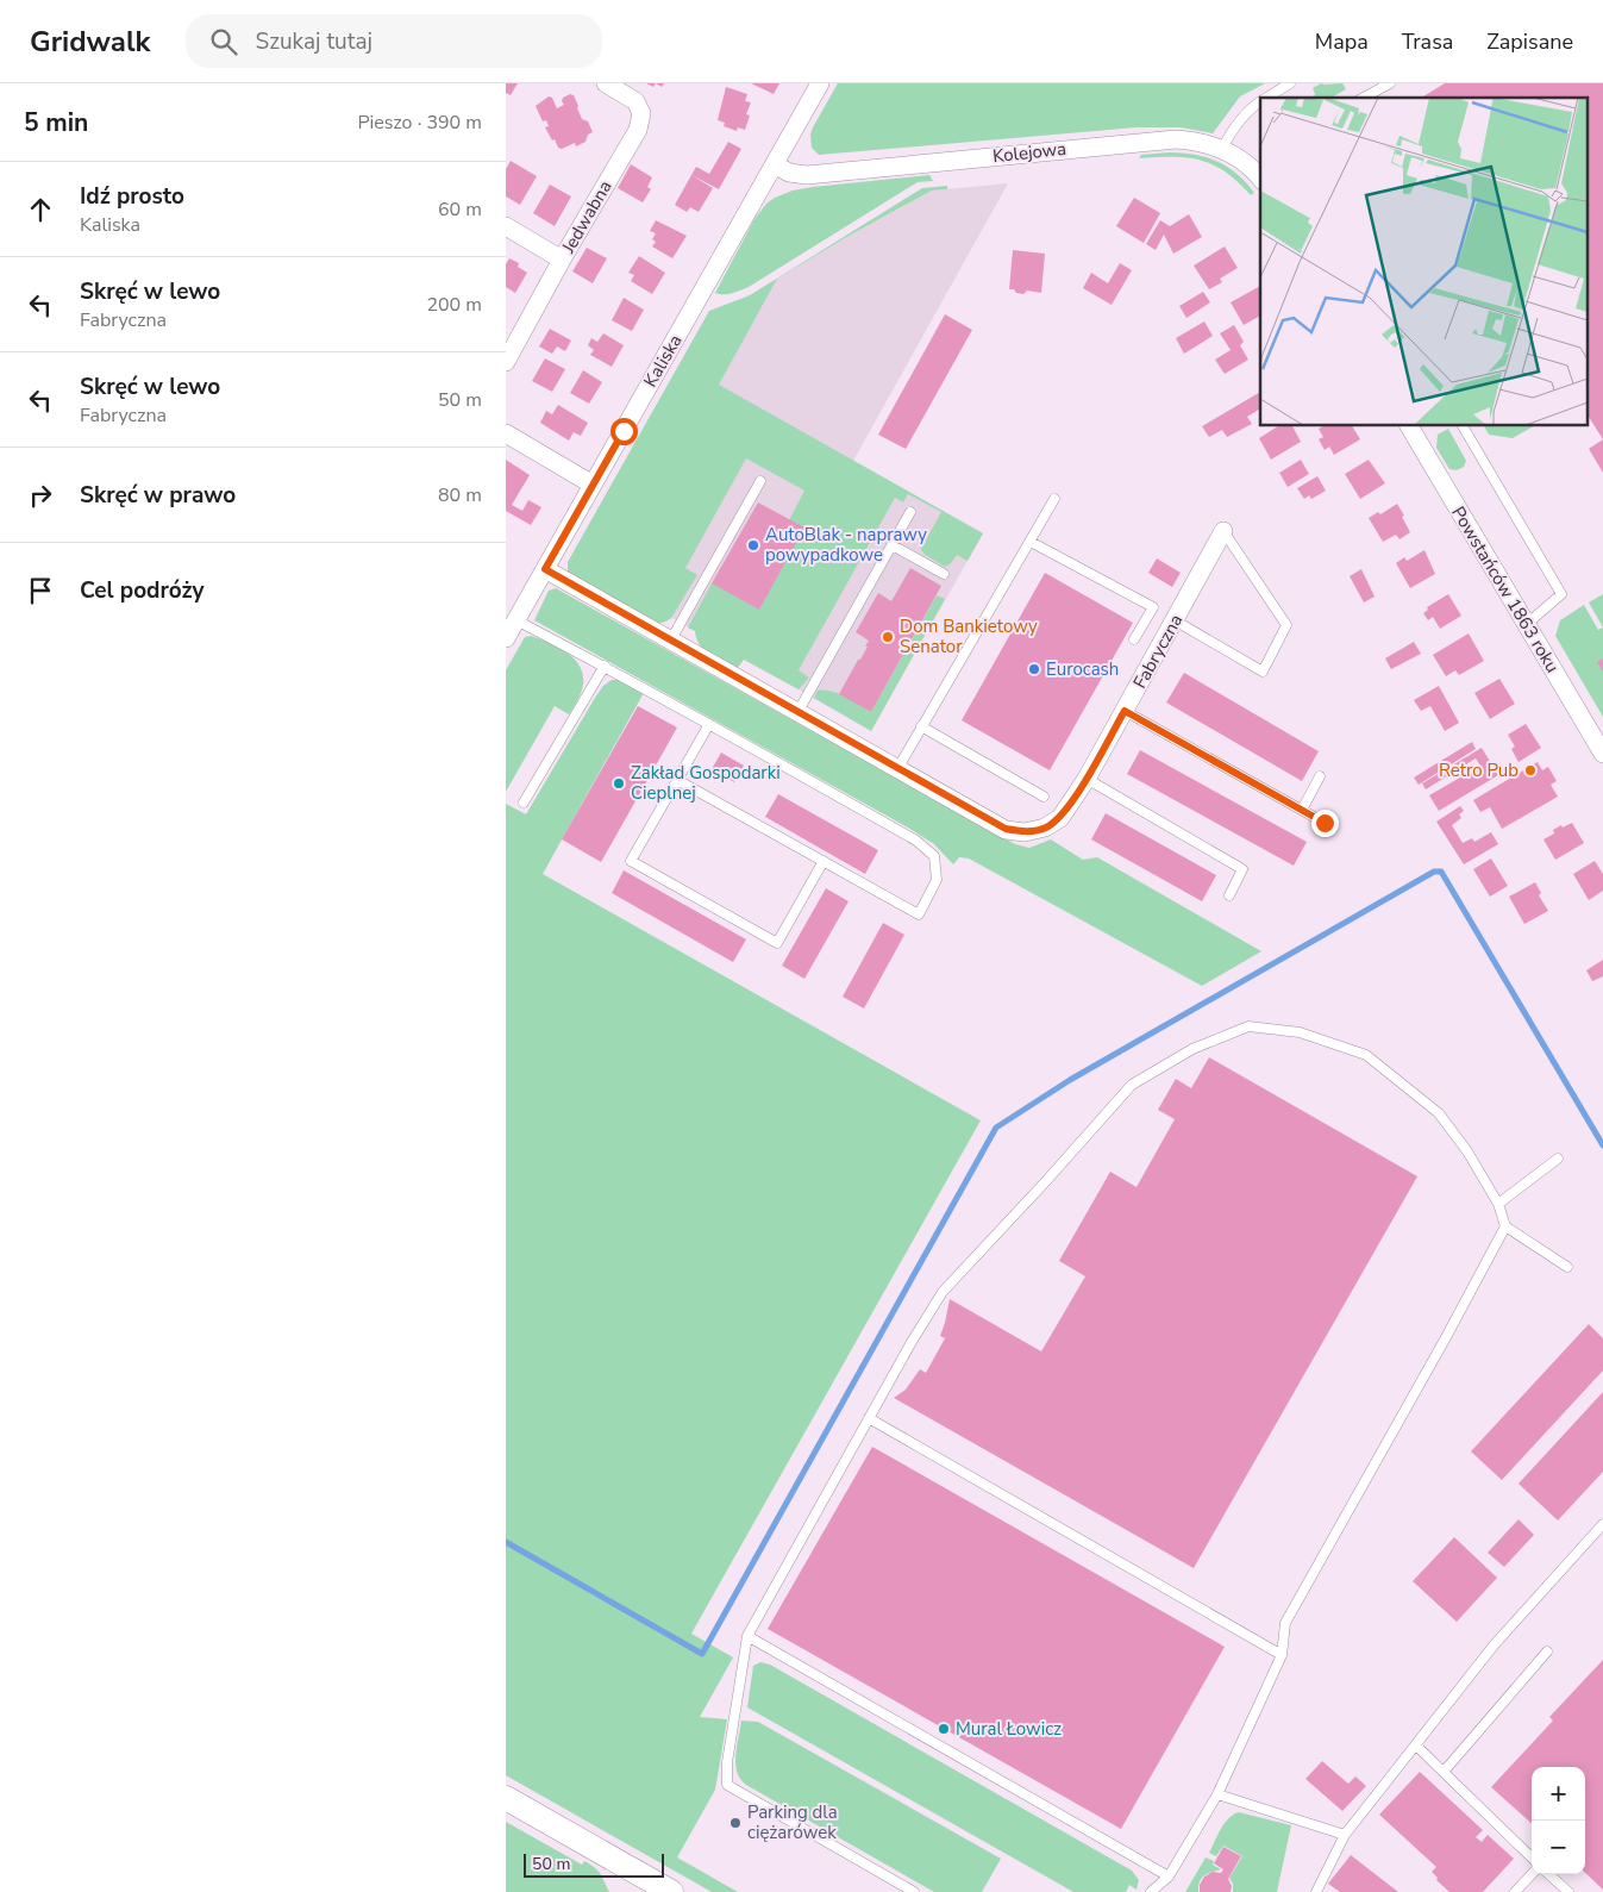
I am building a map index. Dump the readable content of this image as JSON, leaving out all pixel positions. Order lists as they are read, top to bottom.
{
  "streets": {
    "street": [
      "Kolejowa",
      "Jedwabna",
      "Kaliska",
      "Powstańców 1863 roku",
      "Fabryczna"
    ]
  },
  "crossings": [
    ["Kolejowa", "Kaliska"],
    ["Kaliska", "Fabryczna"]
  ],
  "places": [
    "AutoBlak - naprawy powypadkowe",
    "Dom Bankietowy Senator",
    "Eurocash",
    "Retro Pub",
    "Zakład Gospodarki Cieplnej",
    "Mural Łowicz",
    "Parking dla ciężarówek"
  ],
  "scale_bar": "50 m",
  "page": {
    "header": "Gridwalk",
    "search": "Szukaj tutaj",
    "nav": ["Mapa", "Trasa", "Zapisane"],
    "heading": ["5 min", "Pieszo · 390 m"],
    "list": [
      ["Idź prosto", "Kaliska", "60 m"],
      ["Skręć w lewo", "Fabryczna", "200 m"],
      ["Skręć w lewo", "Fabryczna", "50 m"],
      ["Skręć w prawo", "80 m"],
      "Cel podróży"
    ],
    "map_buttons": ["+", "−"],
    "scale": "50 m"
  }
}
